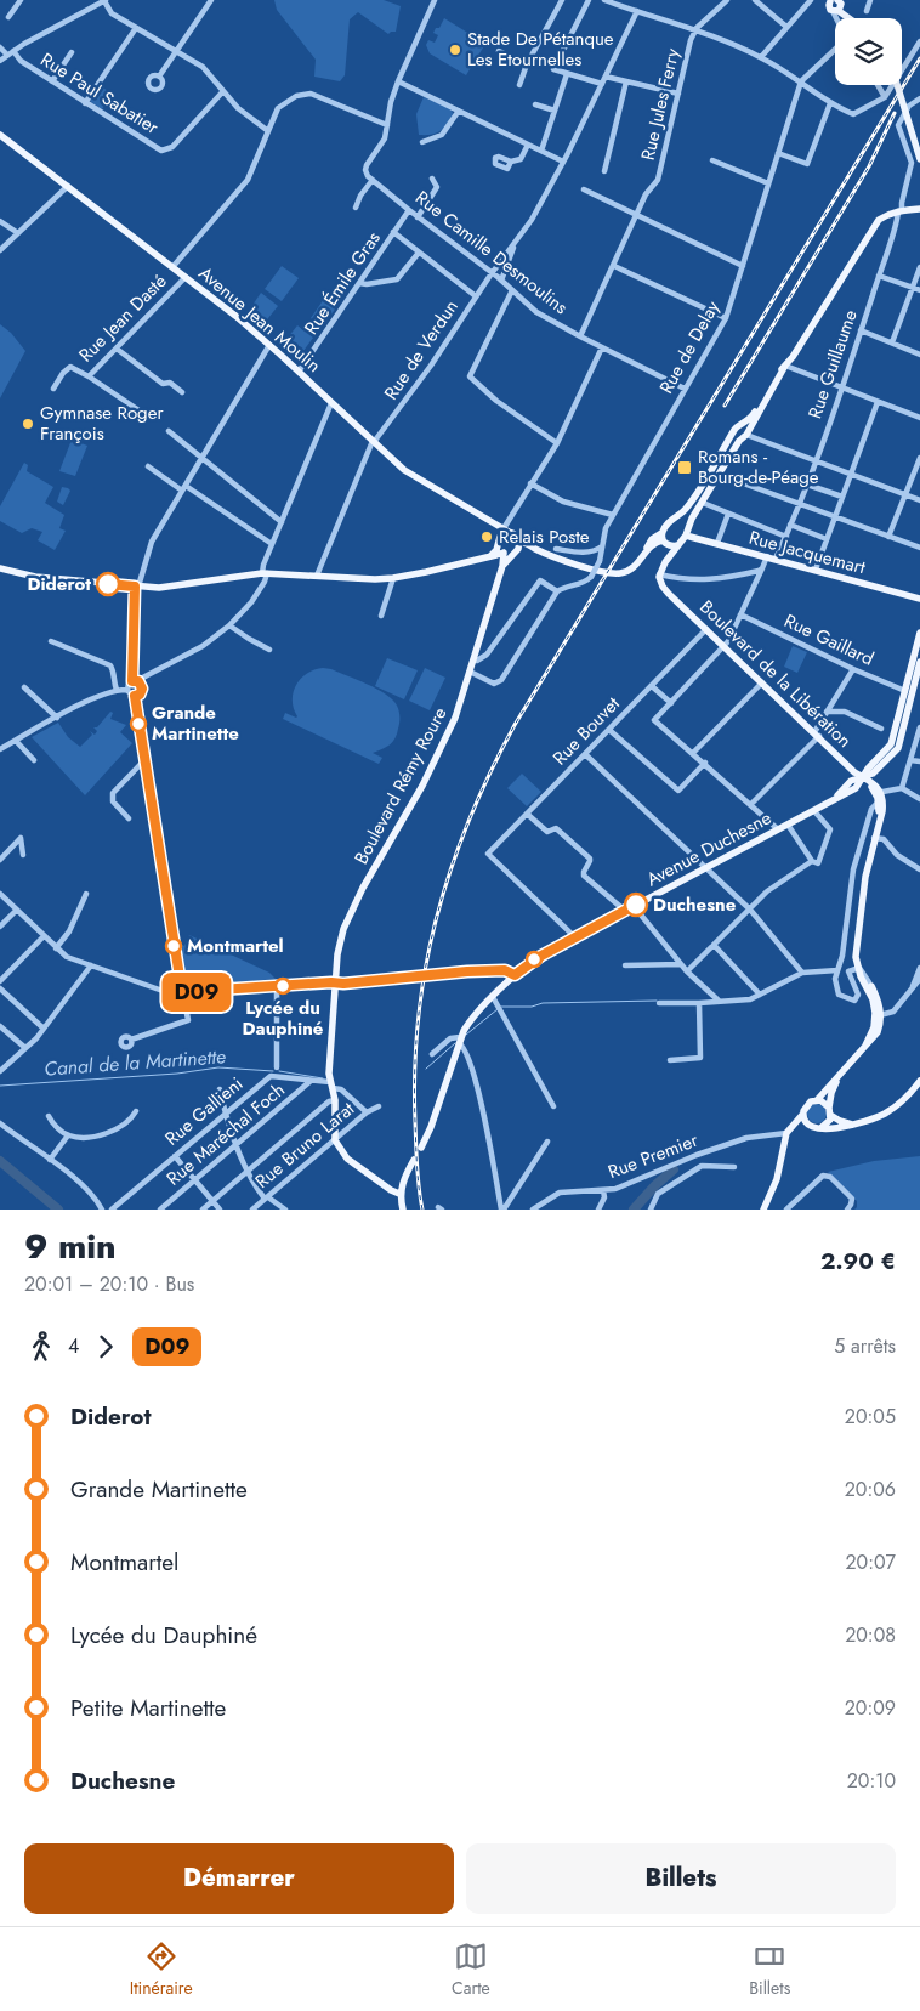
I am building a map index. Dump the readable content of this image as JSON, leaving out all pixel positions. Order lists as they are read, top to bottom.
{
  "streets": {
    "main road": [
      "Avenue Jean Moulin",
      "Rue Jacquemart",
      "Boulevard de la Libération",
      "Boulevard Rémy Roure",
      "Avenue Duchesne"
    ],
    "street": [
      "Rue Paul Sabatier",
      "Rue Jules Ferry",
      "Rue Camille Desmoulins",
      "Rue Émile Gras",
      "Rue Jean Dasté",
      "Rue de Delay",
      "Rue de Verdun",
      "Rue Guillaume",
      "Rue Gaillard",
      "Rue Bouvet",
      "Rue Gallieni",
      "Rue Maréchal Foch",
      "Rue Bruno Larat",
      "Rue Premier"
    ]
  },
  "crossings": [
    ["Rue Jules Ferry", "Rue Camille Desmoulins"],
    ["Rue Camille Desmoulins", "Rue Émile Gras"],
    ["Rue Camille Desmoulins", "Rue de Delay"],
    ["Rue Camille Desmoulins", "Rue de Verdun"],
    ["Rue Émile Gras", "Avenue Jean Moulin"],
    ["Rue Jean Dasté", "Avenue Jean Moulin"],
    ["Avenue Jean Moulin", "Rue de Verdun"],
    ["Avenue Jean Moulin", "Rue Jacquemart"],
    ["Rue Guillaume", "Rue Jacquemart"],
    ["Boulevard de la Libération", "Rue Bouvet"],
    ["Boulevard de la Libération", "Avenue Duchesne"],
    ["Rue Bouvet", "Avenue Duchesne"],
    ["Boulevard Rémy Roure", "Rue Gallieni"],
    ["Boulevard Rémy Roure", "Rue Bruno Larat"],
    ["Rue Gallieni", "Rue Maréchal Foch"]
  ],
  "water": ["Canal de la Martinette"],
  "places": {
    "other": [
      "Stade De Pétanque Les Etournelles",
      "Gymnase Roger François",
      "Relais Poste",
      "Diderot",
      "Grande Martinette",
      "Duchesne",
      "Montmartel",
      "Lycée du Dauphiné"
    ],
    "transit": ["Romans - Bourg-de-Péage"]
  },
  "lines": ["bus line D09"],
  "page": {
    "on_map": "D09",
    "heading": ["9 min", "20:01 – 20:10 · Bus", "2.90 €"],
    "legs": ["4", "D09", "5 arrêts"],
    "list": [
      {
        "name": "Diderot",
        "value": "20:05"
      },
      {
        "name": "Grande Martinette",
        "value": "20:06"
      },
      {
        "name": "Montmartel",
        "value": "20:07"
      },
      {
        "name": "Lycée du Dauphiné",
        "value": "20:08"
      },
      {
        "name": "Petite Martinette",
        "value": "20:09"
      },
      {
        "name": "Duchesne",
        "value": "20:10"
      }
    ],
    "buttons": ["Démarrer", "Billets"],
    "tabs": ["Itinéraire", "Carte", "Billets"]
  }
}
